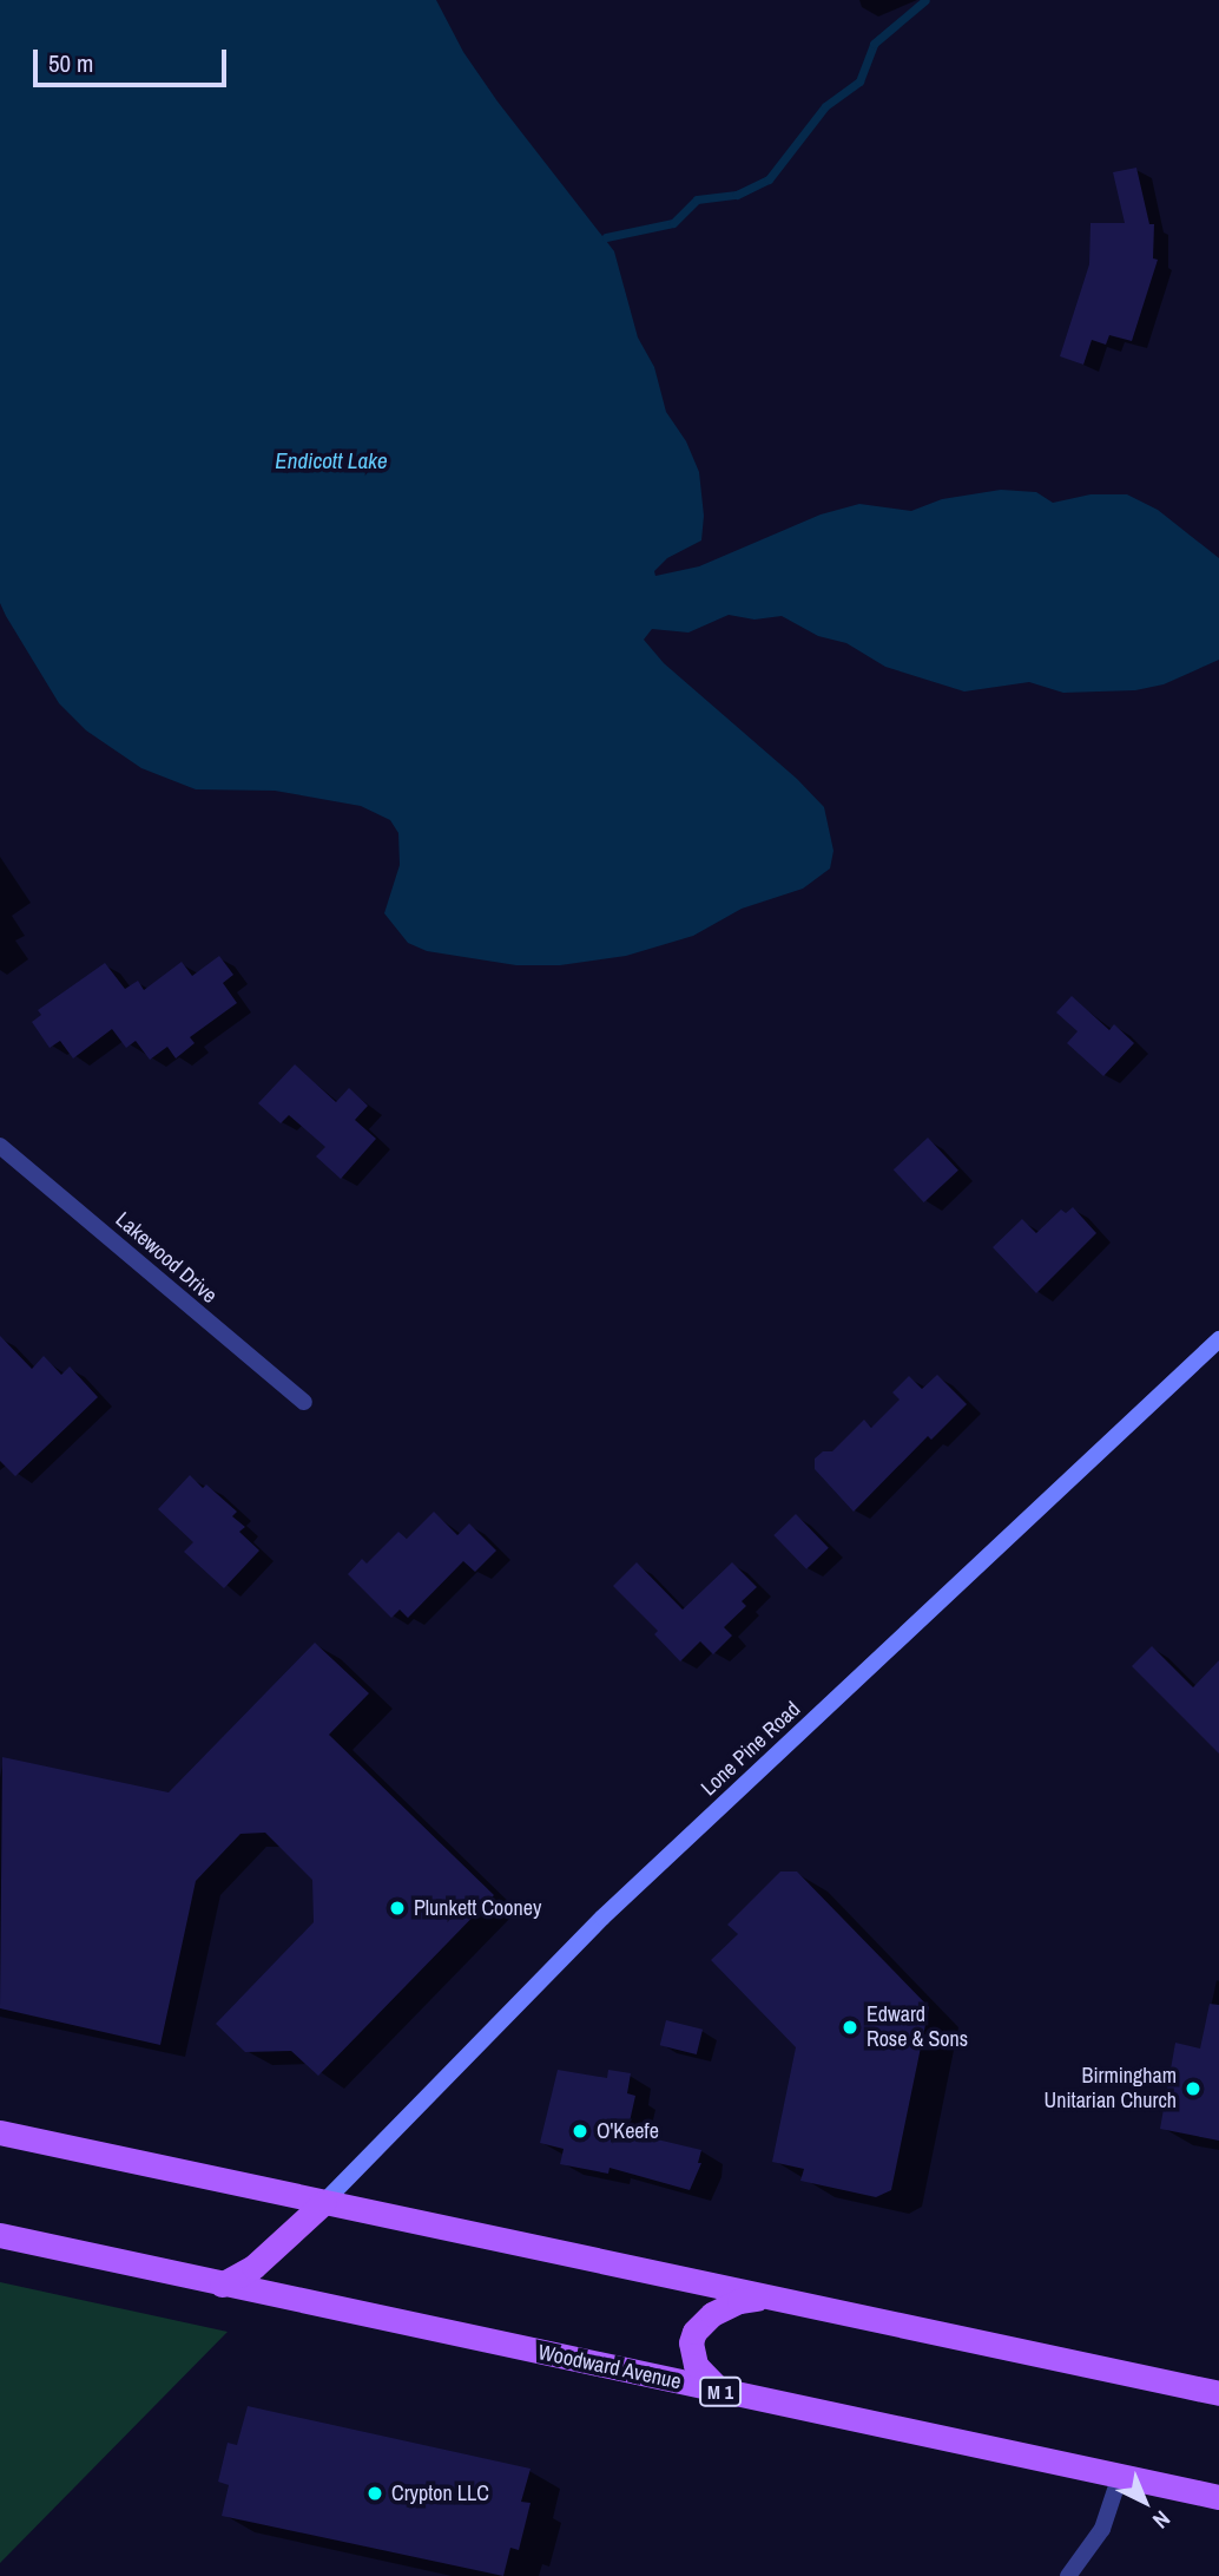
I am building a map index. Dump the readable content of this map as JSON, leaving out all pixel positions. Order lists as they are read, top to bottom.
{
  "streets": {
    "main road": ["Woodward Avenue", "M 1"],
    "street": ["Lakewood Drive", "Lone Pine Road"]
  },
  "water": ["Endicott Lake"],
  "places": [
    "Plunkett Cooney",
    "Edward Rose & Sons",
    "Birmingham Unitarian Church",
    "O'Keefe",
    "Crypton LLC"
  ],
  "scale_bar": "50 m",
  "north": "bottom right"
}
